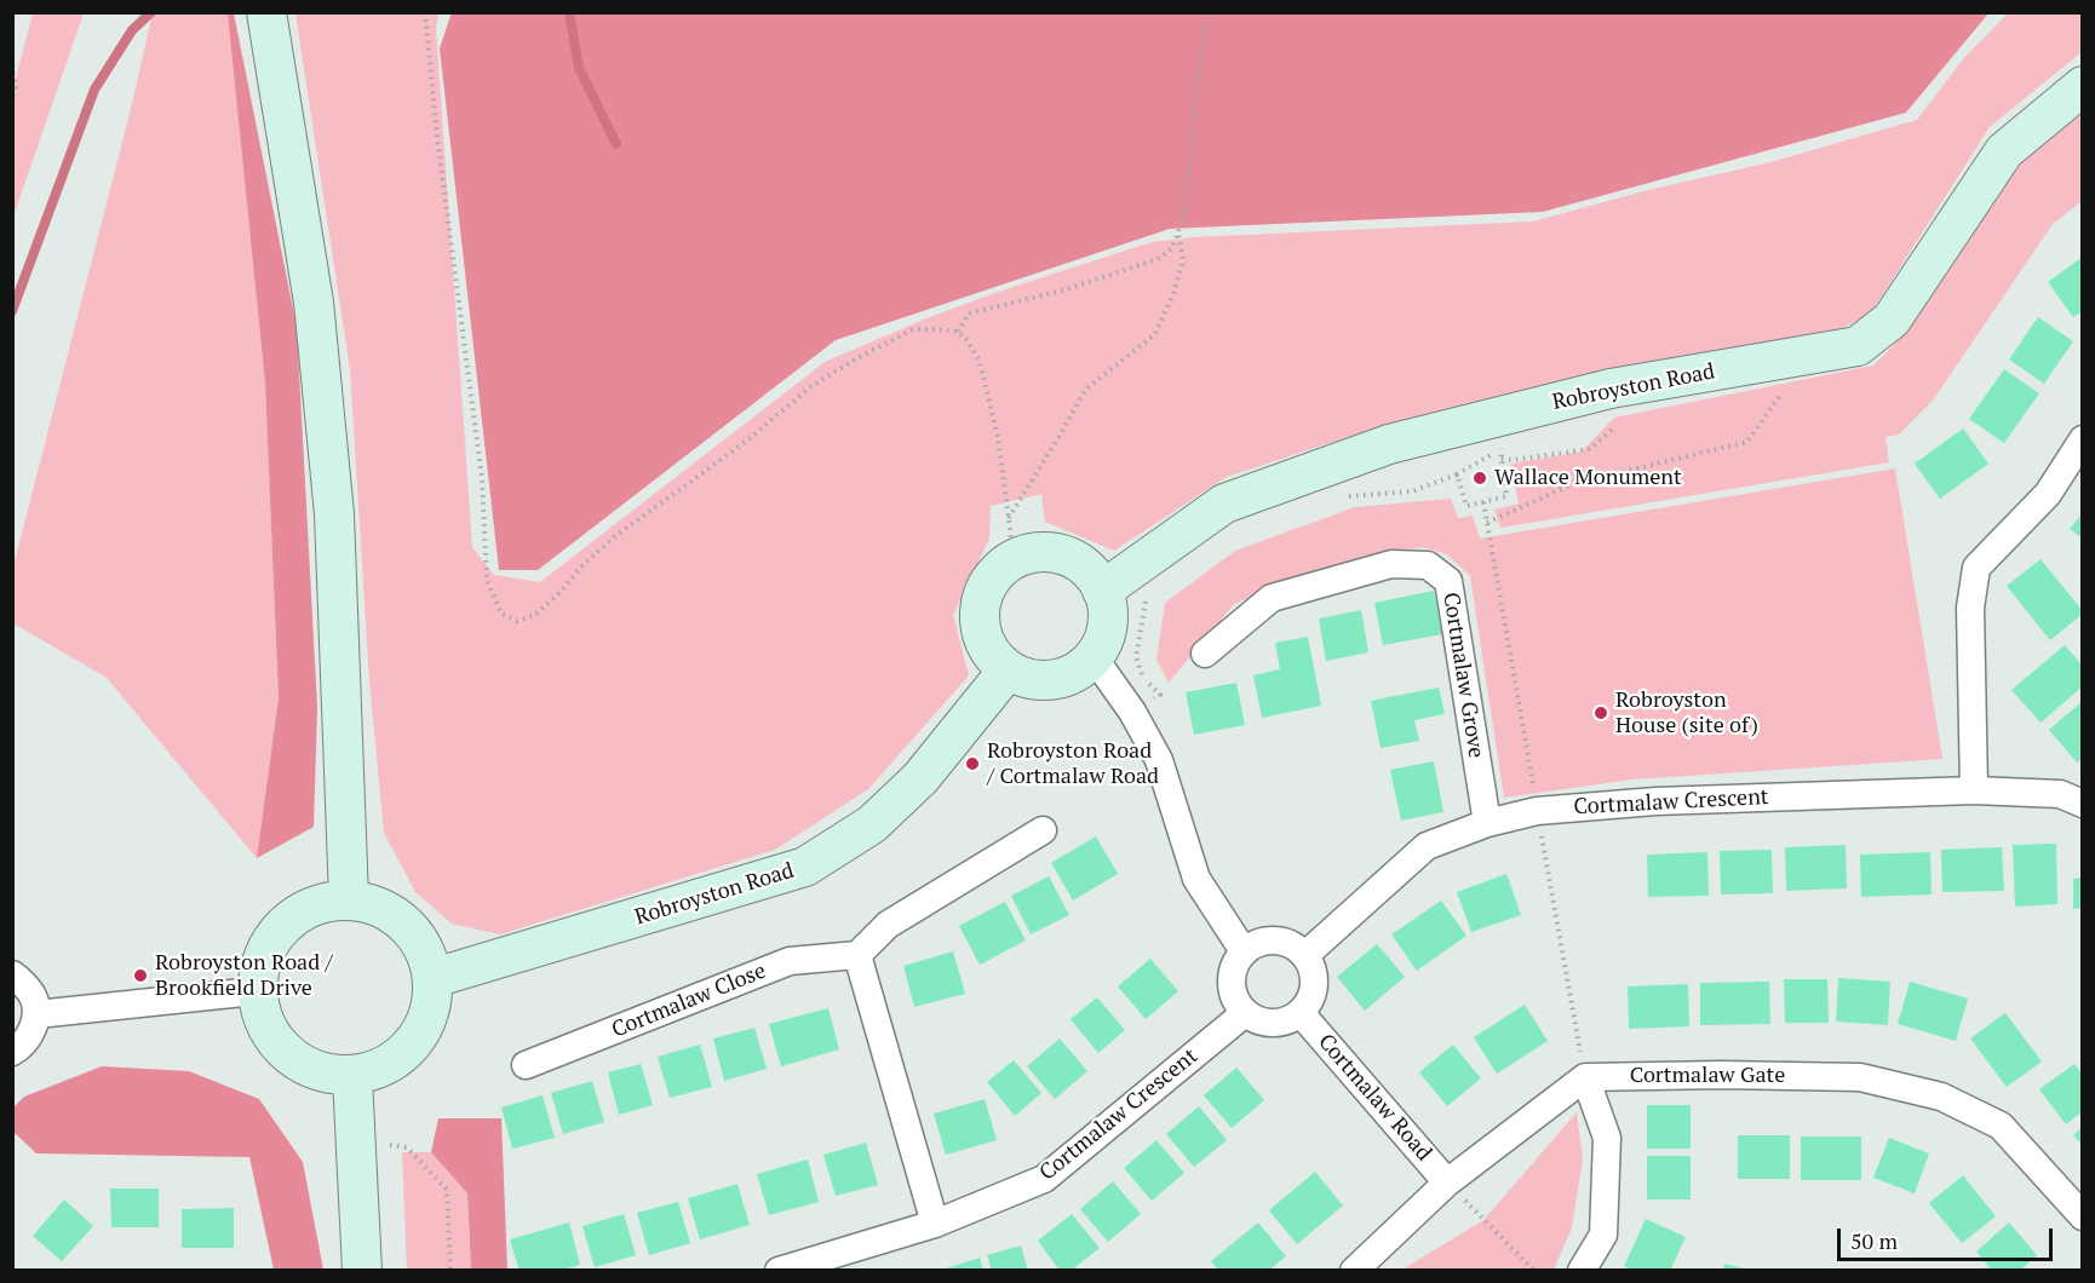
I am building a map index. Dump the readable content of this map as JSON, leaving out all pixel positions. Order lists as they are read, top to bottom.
{
  "streets": {
    "street": [
      "Robroyston Road",
      "Cortmalaw Grove",
      "Cortmalaw Crescent",
      "Cortmalaw Close",
      "Cortmalaw Gate",
      "Cortmalaw Road"
    ]
  },
  "crossings": [
    ["Cortmalaw Grove", "Cortmalaw Crescent"],
    ["Cortmalaw Crescent", "Cortmalaw Road"]
  ],
  "places": [
    "Wallace Monument",
    "Robroyston House (site of)",
    "Robroyston Road / Cortmalaw Road",
    "Robroyston Road / Brookfield Drive"
  ],
  "scale_bar": "50 m"
}
